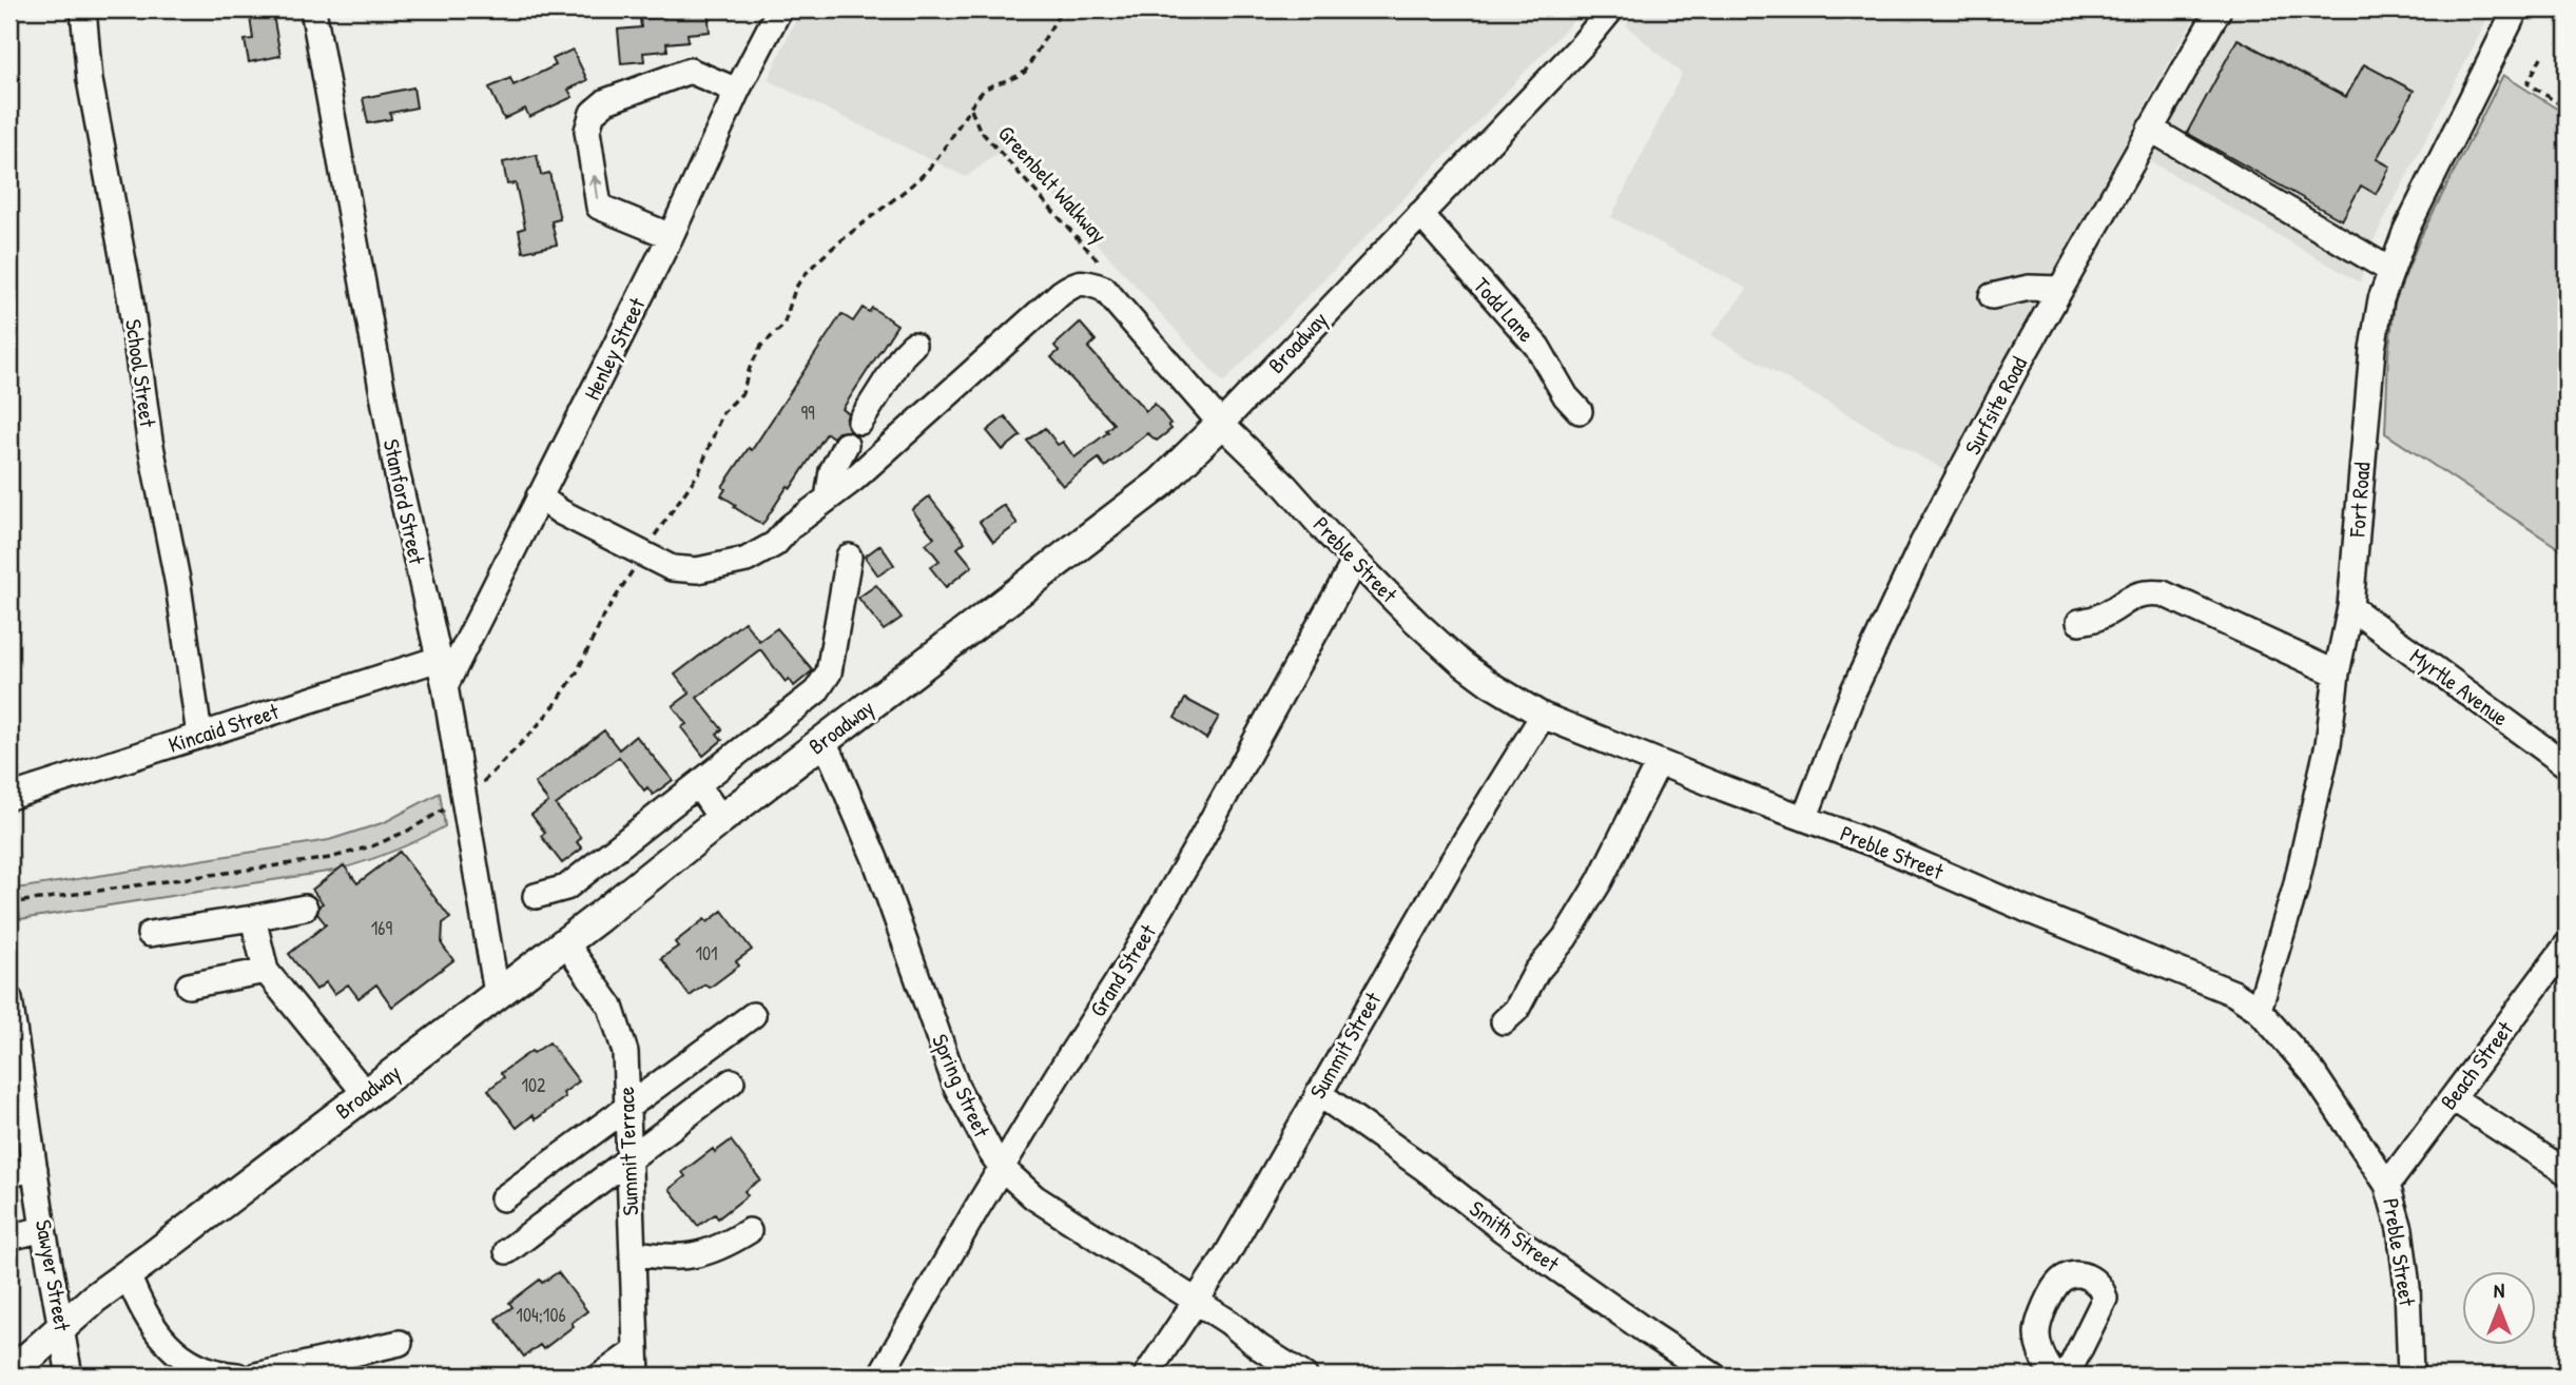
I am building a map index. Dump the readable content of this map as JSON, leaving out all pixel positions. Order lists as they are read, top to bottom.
{
  "streets": {
    "main road": ["Broadway"],
    "street": [
      "Todd Lane",
      "Henley Street",
      "School Street",
      "Surfsite Road",
      "Fort Road",
      "Stanford Street",
      "Preble Street",
      "Myrtle Avenue",
      "Kincaid Street",
      "Grand Street",
      "Summit Street",
      "Beach Street",
      "Spring Street",
      "Summit Terrace",
      "Smith Street",
      "Sawyer Street"
    ],
    "path": ["Greenbelt Walkway"]
  },
  "crossings": [
    ["Greenbelt Walkway", "Preble Street"],
    ["Todd Lane", "Broadway"],
    ["Broadway", "Stanford Street"],
    ["Broadway", "Preble Street"],
    ["Broadway", "Spring Street"],
    ["Broadway", "Summit Terrace"],
    ["Broadway", "Sawyer Street"],
    ["Henley Street", "Stanford Street"],
    ["School Street", "Kincaid Street"],
    ["Surfsite Road", "Preble Street"],
    ["Fort Road", "Preble Street"],
    ["Fort Road", "Myrtle Avenue"],
    ["Stanford Street", "Kincaid Street"],
    ["Preble Street", "Grand Street"],
    ["Preble Street", "Summit Street"],
    ["Preble Street", "Beach Street"],
    ["Grand Street", "Spring Street"],
    ["Summit Street", "Spring Street"],
    ["Summit Street", "Smith Street"]
  ],
  "house_numbers": [
    "99",
    "169",
    "101",
    "102",
    "104;106"
  ],
  "north": "top"
}
